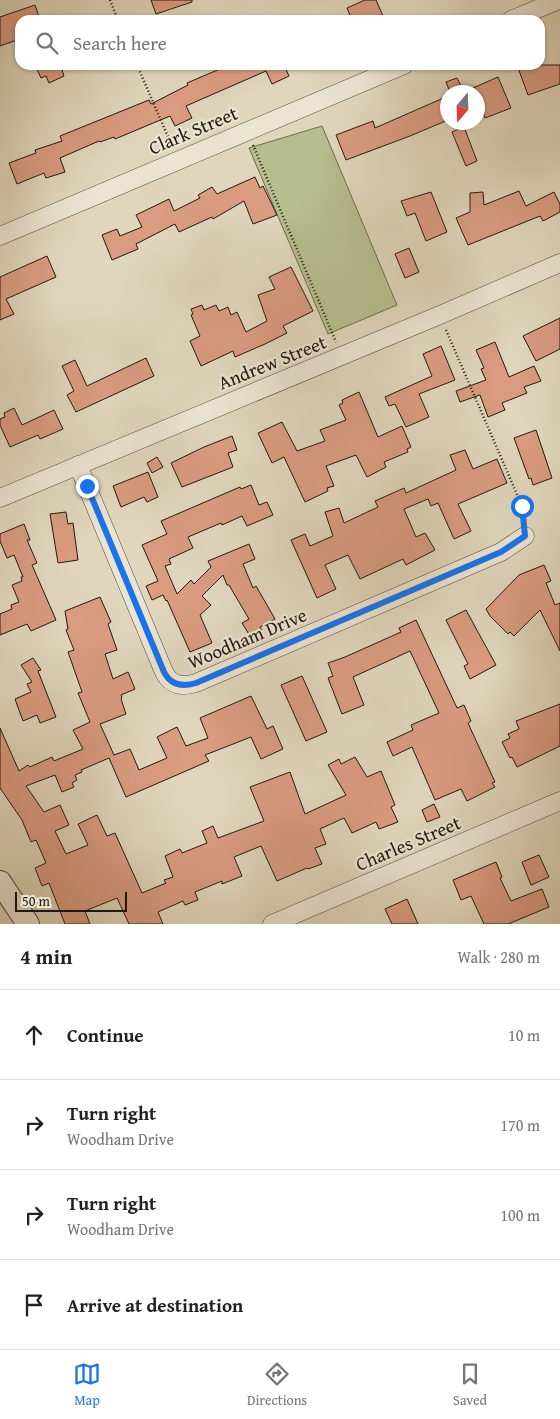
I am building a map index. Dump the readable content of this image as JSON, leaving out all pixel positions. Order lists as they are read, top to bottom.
{
  "streets": {
    "street": [
      "Clark Street",
      "Andrew Street",
      "Woodham Drive",
      "Charles Street"
    ]
  },
  "crossings": [
    ["Andrew Street", "Woodham Drive"]
  ],
  "scale_bar": "50 m",
  "north": "bottom",
  "page": {
    "search": "Search here",
    "scale": "50 m",
    "heading": ["4 min", "Walk · 280 m"],
    "list": [
      ["Continue", "10 m"],
      ["Turn right", "Woodham Drive", "170 m"],
      ["Turn right", "Woodham Drive", "100 m"],
      "Arrive at destination"
    ],
    "nav": ["Map", "Directions", "Saved"]
  }
}
